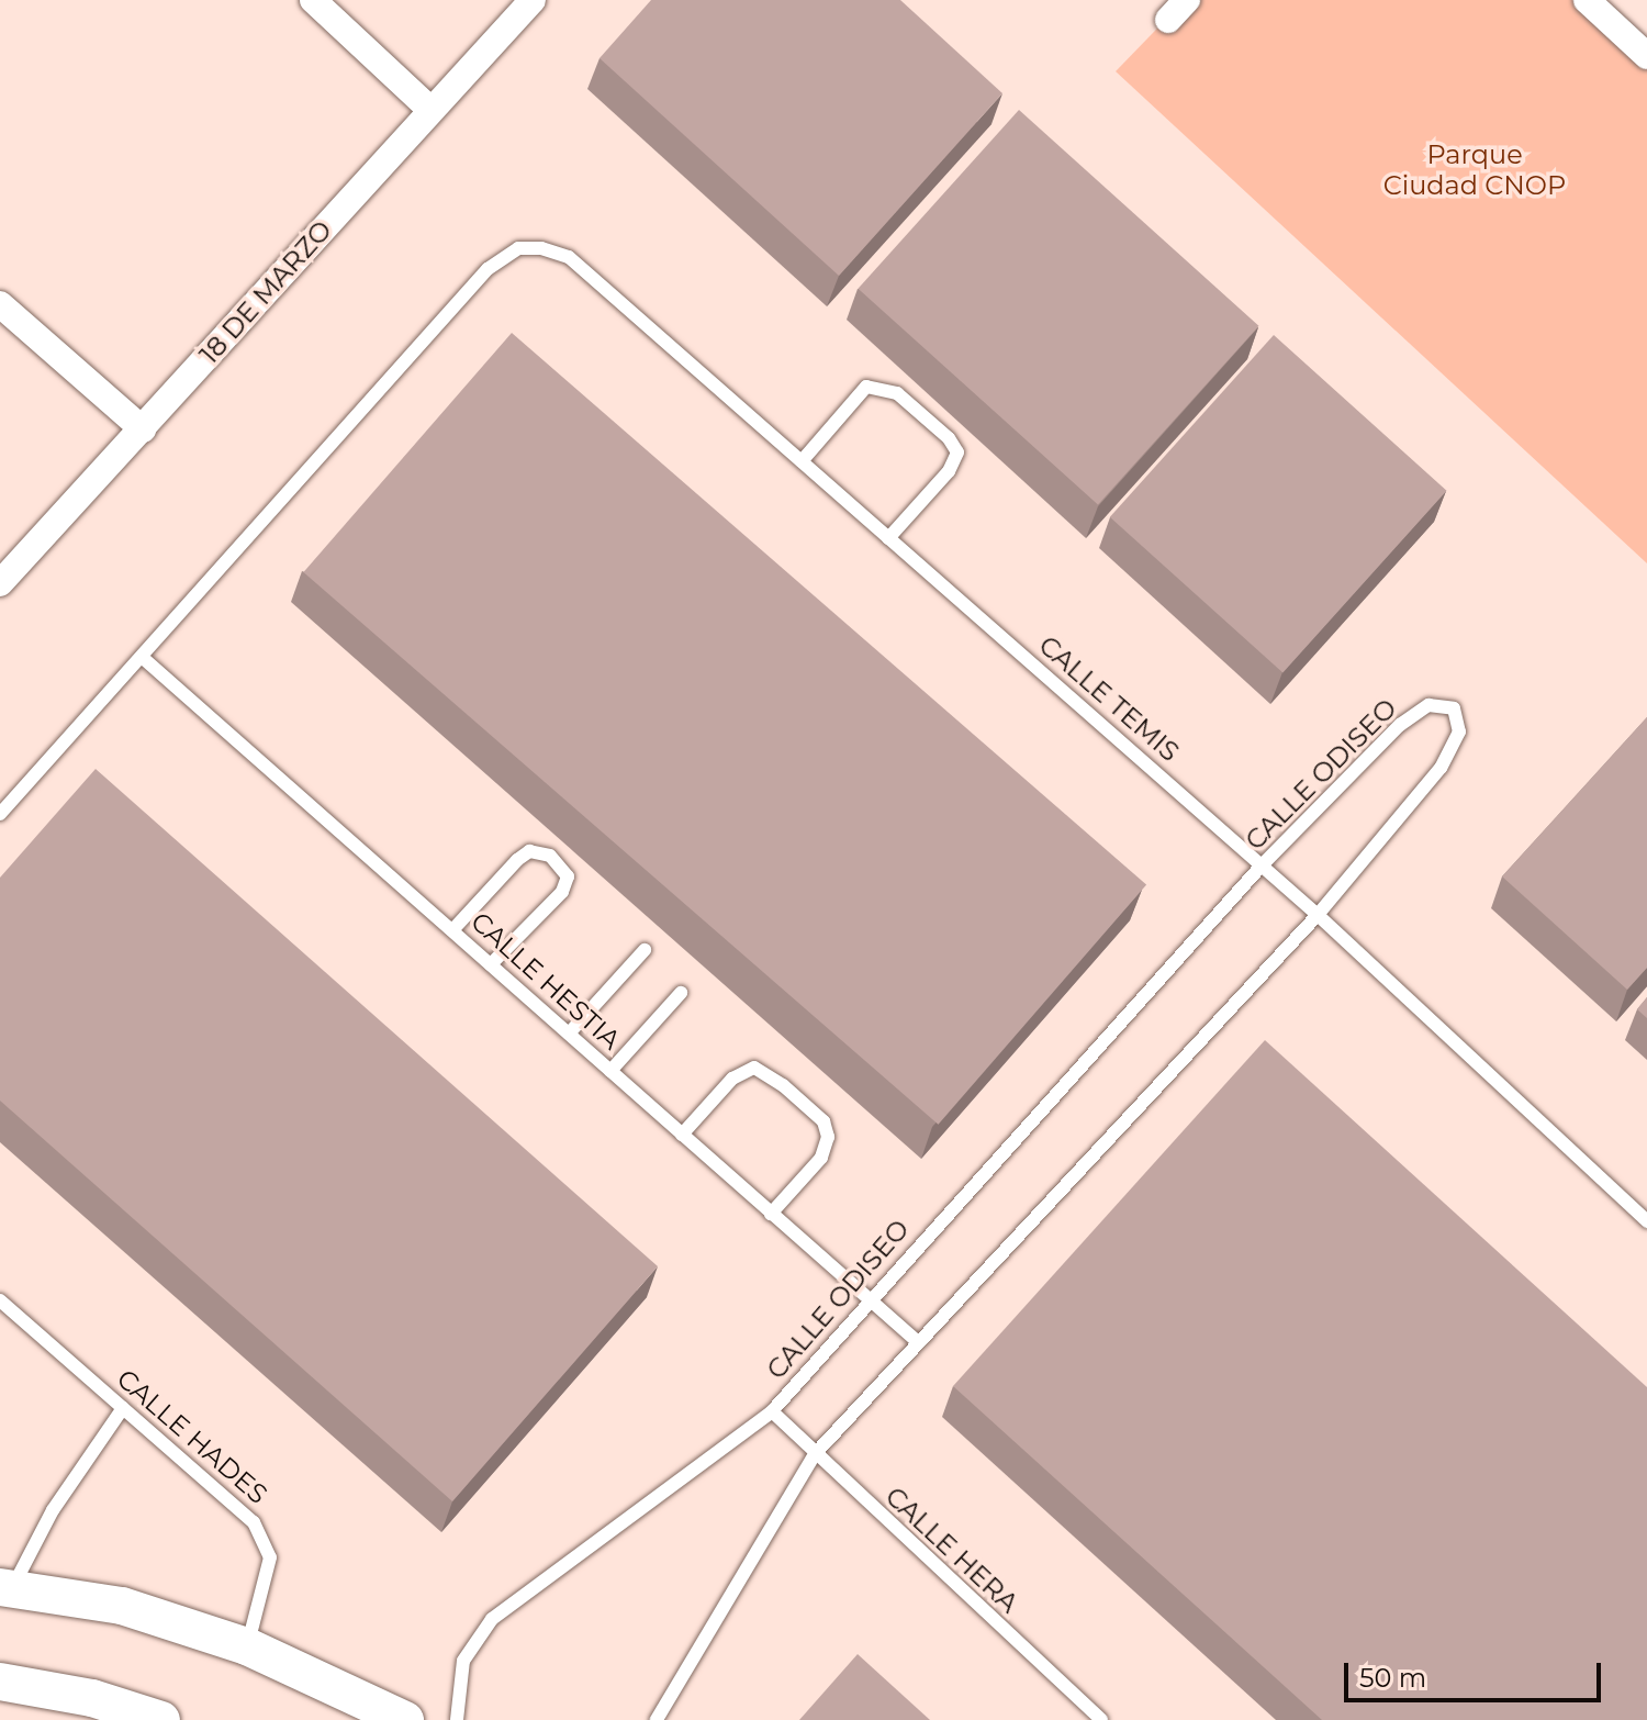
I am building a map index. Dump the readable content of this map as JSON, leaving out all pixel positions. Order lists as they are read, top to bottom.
{
  "streets": {
    "street": ["18 DE MARZO"],
    "lane": [
      "CALLE TEMIS",
      "CALLE ODISEO",
      "CALLE HESTIA",
      "CALLE HADES",
      "CALLE HERA"
    ]
  },
  "crossings": [
    ["CALLE TEMIS", "CALLE ODISEO"],
    ["CALLE TEMIS", "CALLE HESTIA"],
    ["CALLE ODISEO", "CALLE HESTIA"],
    ["CALLE ODISEO", "CALLE HERA"]
  ],
  "parks": ["Parque Ciudad CNOP"],
  "scale_bar": "50 m"
}
